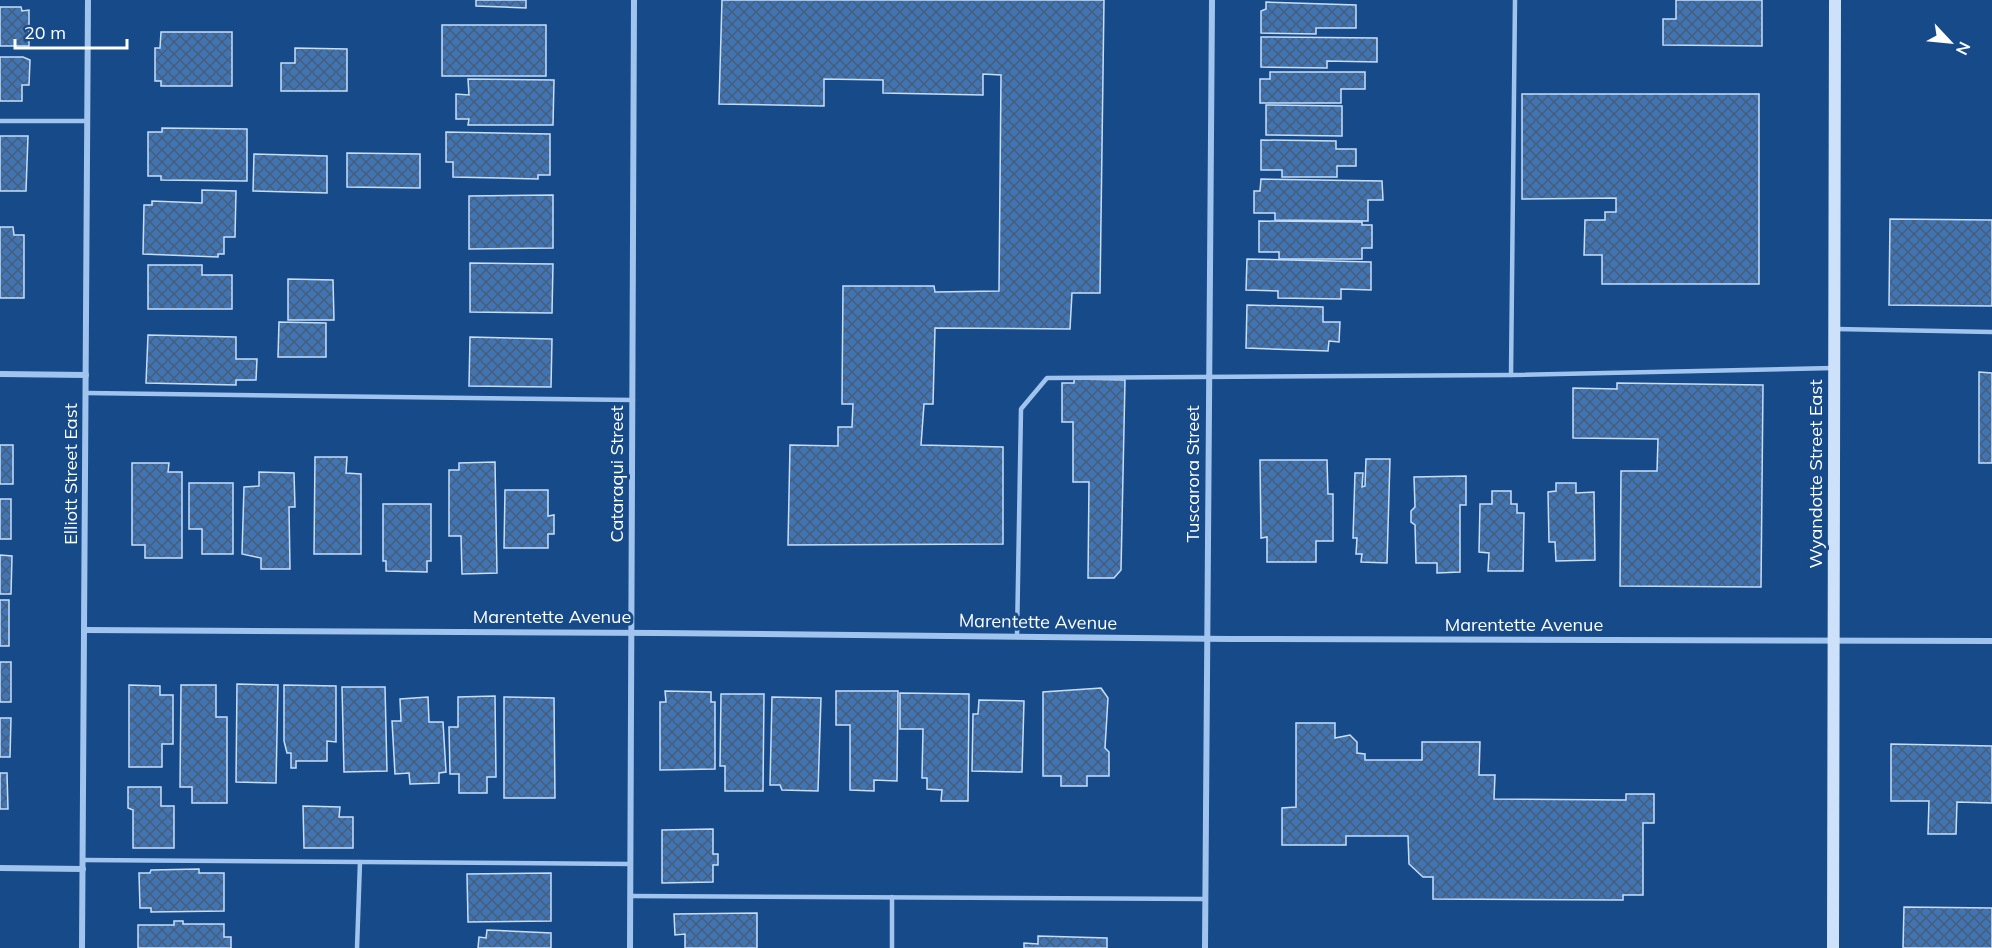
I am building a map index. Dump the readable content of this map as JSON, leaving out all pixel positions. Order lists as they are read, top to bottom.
{
  "streets": {
    "main road": ["Wyandotte Street East"],
    "street": [
      "Elliott Street East",
      "Cataraqui Street",
      "Tuscarora Street",
      "Marentette Avenue"
    ]
  },
  "crossings": [
    ["Elliott Street East", "Marentette Avenue"],
    ["Cataraqui Street", "Marentette Avenue"],
    ["Tuscarora Street", "Marentette Avenue"],
    ["Wyandotte Street East", "Marentette Avenue"]
  ],
  "scale_bar": "20 m",
  "north": "bottom right"
}
